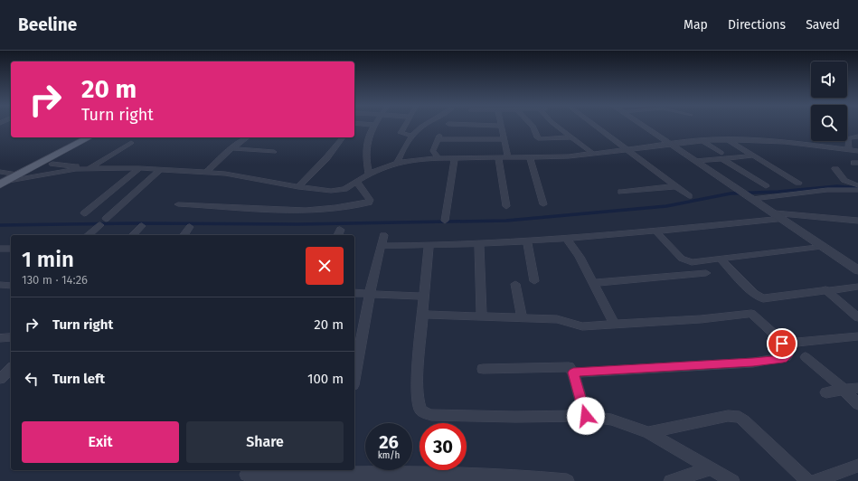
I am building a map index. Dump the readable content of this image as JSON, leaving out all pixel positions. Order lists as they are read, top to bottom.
{
  "page": {
    "header": "Beeline",
    "nav": ["Map", "Directions", "Saved"],
    "turn": ["20 m", "Turn right"],
    "heading": ["1 min", "130 m · 14:26"],
    "list": [
      {
        "name": "Turn right",
        "value": "20 m"
      },
      {
        "name": "Turn left",
        "value": "100 m"
      }
    ],
    "buttons": ["Exit", "Share"],
    "speed": "26 km/h",
    "limit": "30"
  }
}
